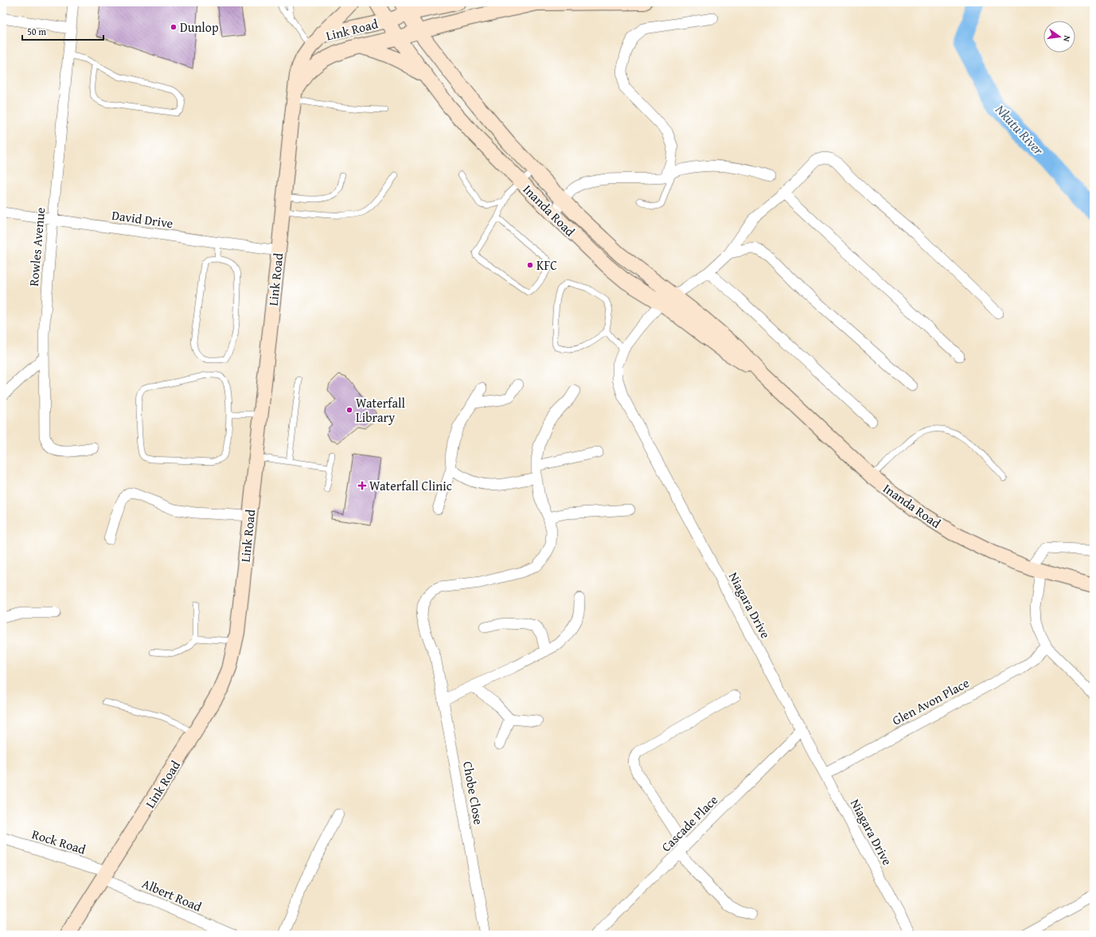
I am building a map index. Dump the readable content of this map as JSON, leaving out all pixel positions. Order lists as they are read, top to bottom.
{
  "streets": {
    "street": [
      "Link Road",
      "Inanda Road",
      "David Drive",
      "Rowles Avenue",
      "Niagara Drive",
      "Glen Avon Place",
      "Chobe Close",
      "Cascade Place",
      "Rock Road",
      "Albert Road"
    ]
  },
  "crossings": [
    ["Link Road", "Inanda Road"],
    ["Link Road", "David Drive"],
    ["Link Road", "Rock Road"],
    ["Link Road", "Albert Road"],
    ["Inanda Road", "Niagara Drive"],
    ["David Drive", "Rowles Avenue"],
    ["Niagara Drive", "Glen Avon Place"],
    ["Niagara Drive", "Cascade Place"],
    ["Rock Road", "Albert Road"]
  ],
  "water": ["Nkutu River"],
  "places": {
    "other": ["Dunlop", "KFC", "Waterfall Library"],
    "health": ["Waterfall Clinic"]
  },
  "scale_bar": "50 m",
  "north": "right"
}
